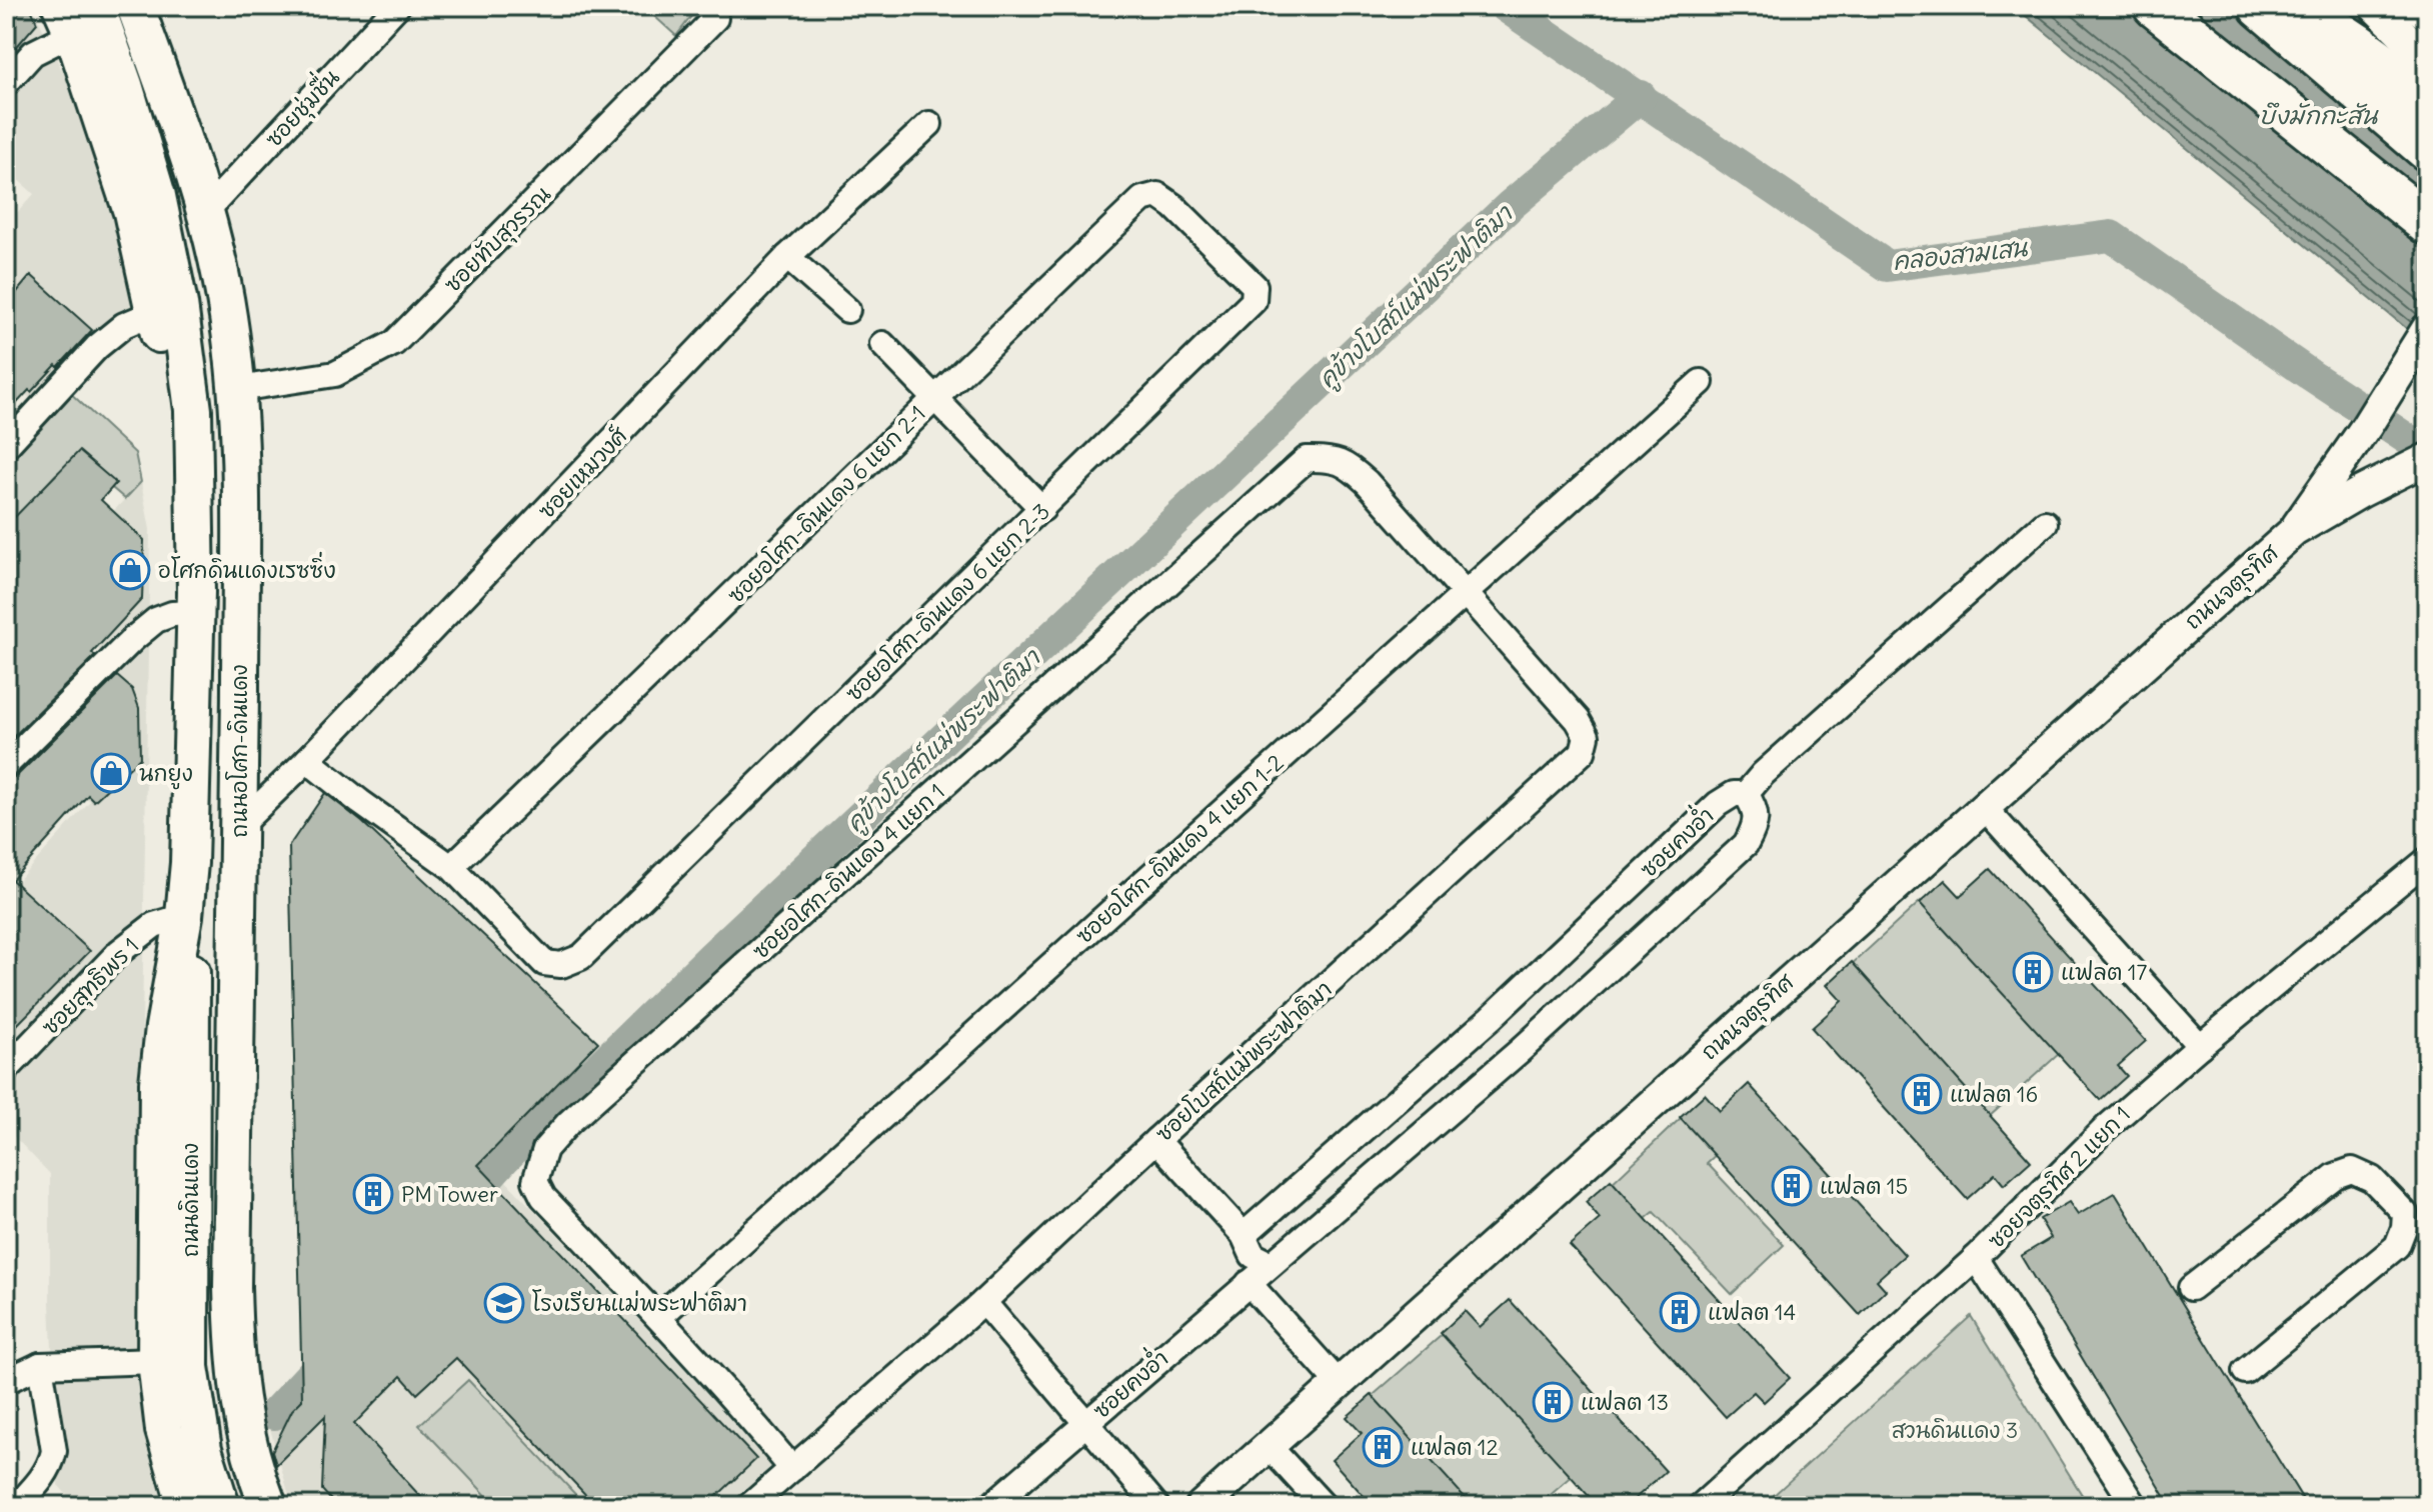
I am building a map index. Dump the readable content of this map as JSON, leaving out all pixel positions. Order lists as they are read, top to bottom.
{
  "streets": {
    "main road": ["ถนนอโศก-ดินแดง", "ถนนดินแดง"],
    "street": [
      "ซอยชุ่มชื่น",
      "ซอยทับสุวรรณ",
      "ซอยเหมวงศ์",
      "ซอยอโศก-ดินแดง 6 แยก 2-1",
      "ถนนจตุรทิศ",
      "ซอยอโศก-ดินแดง 6 แยก 2-3",
      "ซอยคงอ่ำ",
      "ซอยอโศก-ดินแดง 4 แยก 1-2",
      "ซอยอโศก-ดินแดง 4 แยก 1",
      "ซอยสุทธิพร 1",
      "ซอยโบสถ์แม่พระฟาติมา",
      "ซอยจตุรทิศ 2 แยก 1"
    ]
  },
  "crossings": [
    ["ซอยชุ่มชื่น", "ถนนอโศก-ดินแดง"],
    ["ซอยทับสุวรรณ", "ถนนอโศก-ดินแดง"],
    ["ซอยเหมวงศ์", "ถนนอโศก-ดินแดง"],
    ["ซอยอโศก-ดินแดง 6 แยก 2-1", "ซอยอโศก-ดินแดง 6 แยก 2-3"],
    ["ถนนอโศก-ดินแดง", "ซอยสุทธิพร 1"],
    ["ถนนอโศก-ดินแดง", "ถนนดินแดง"],
    ["ซอยอโศก-ดินแดง 4 แยก 1-2", "ซอยอโศก-ดินแดง 4 แยก 1"],
    ["ซอยอโศก-ดินแดง 4 แยก 1-2", "ซอยโบสถ์แม่พระฟาติมา"],
    ["ซอยอโศก-ดินแดง 4 แยก 1", "ซอยโบสถ์แม่พระฟาติมา"],
    ["ซอยสุทธิพร 1", "ถนนดินแดง"]
  ],
  "water": ["บึงมักกะสัน", "คลองสามเสน", "คูข้างโบสถ์แม่พระฟาติมา"],
  "parks": ["สวนดินแดง 3"],
  "places": {
    "shop": ["อโศกดินแดงเรซซิ่ง", "นกยูง"],
    "building": [
      "แฟลต 17",
      "แฟลต 16",
      "แฟลต 15",
      "PM Tower",
      "แฟลต 14",
      "แฟลต 13",
      "แฟลต 12"
    ],
    "school or university": ["โรงเรียนแม่พระฟาติมา"]
  }
}
